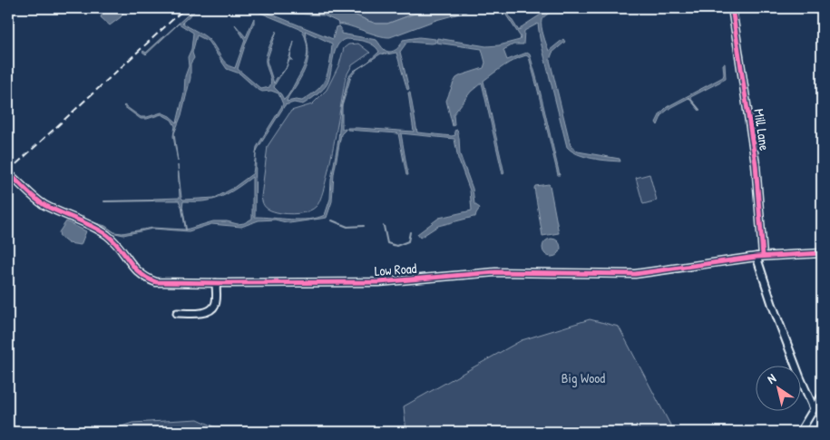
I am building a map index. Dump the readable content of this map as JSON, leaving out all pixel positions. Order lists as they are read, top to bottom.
{
  "streets": {
    "street": ["Mill Lane", "Low Road"]
  },
  "crossings": [
    ["Mill Lane", "Low Road"]
  ],
  "parks": ["Big Wood"],
  "north": "top left"
}
